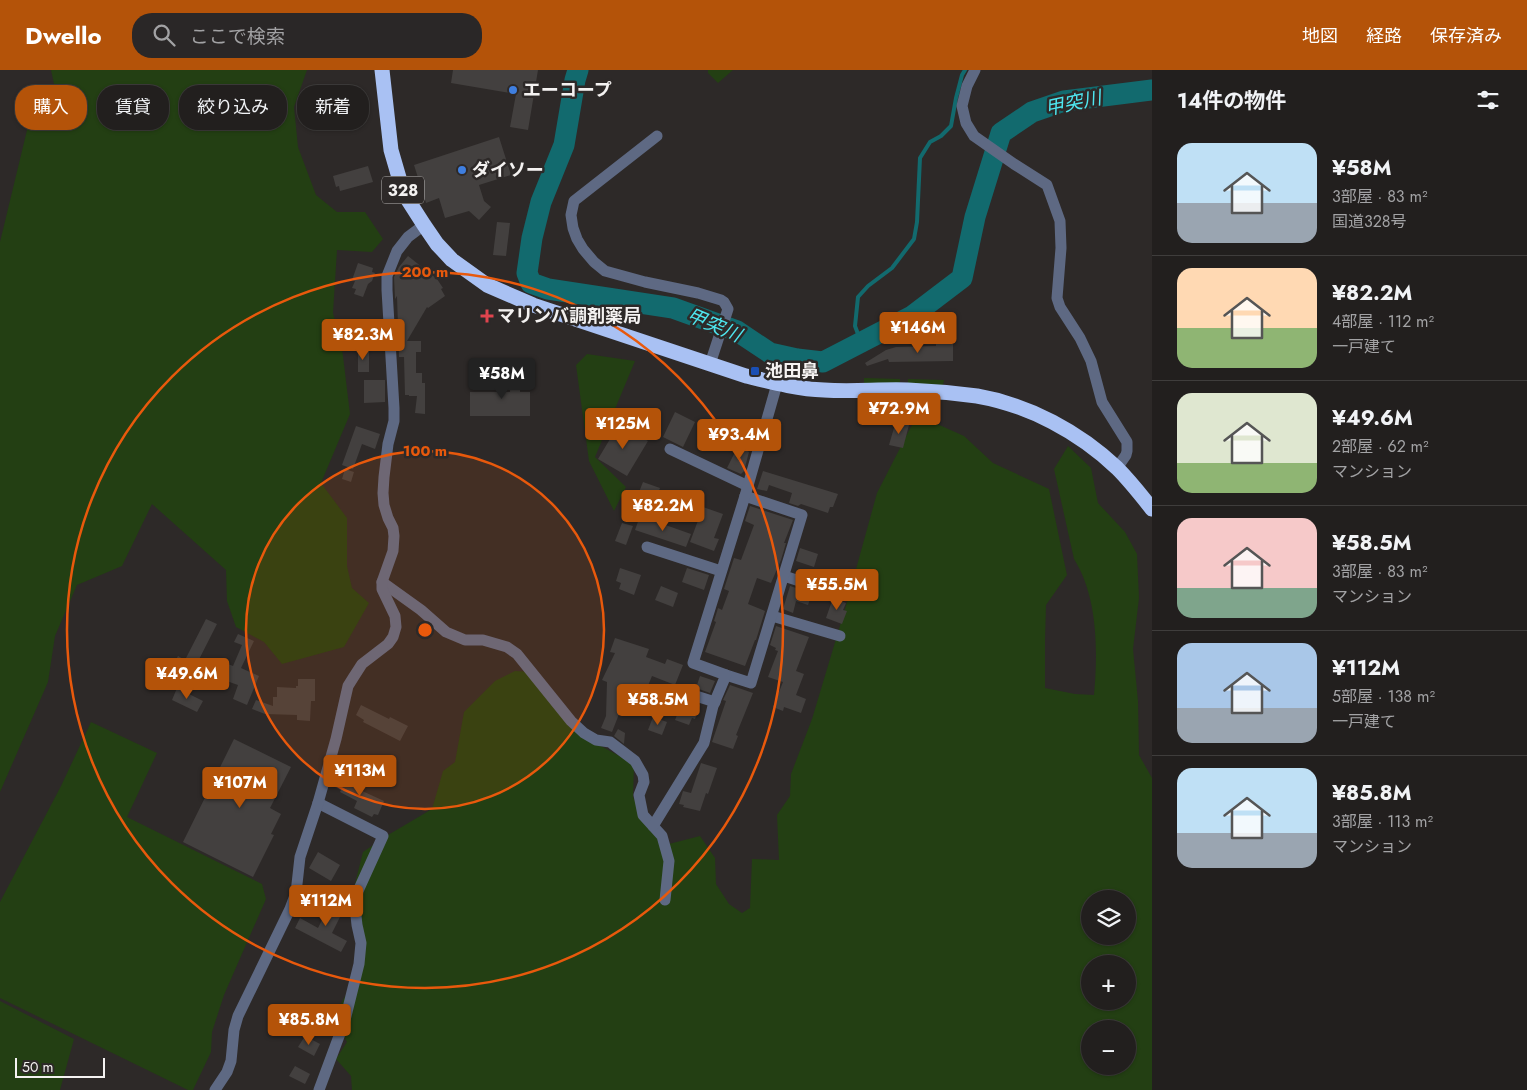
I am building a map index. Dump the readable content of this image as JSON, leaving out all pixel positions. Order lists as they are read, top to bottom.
{
  "streets": {
    "highway": ["328"]
  },
  "water": ["甲突川"],
  "places": {
    "other": ["エーコープ", "ダイソー"],
    "health": ["マリンバ調剤薬局"],
    "transit": ["池田鼻"]
  },
  "scale_bar": "50 m",
  "page": {
    "header": "Dwello",
    "search": "ここで検索",
    "nav": ["地図", "経路", "保存済み"],
    "heading": "14件の物件",
    "chip": [
      "購入",
      "賃貸",
      "絞り込み",
      "新着"
    ],
    "list": [
      {
        "name": "¥58M",
        "note": "3部屋 · 83 m² · 国道328号"
      },
      {
        "name": "¥82.2M",
        "note": "4部屋 · 112 m² · 一戸建て"
      },
      {
        "name": "¥49.6M",
        "note": "2部屋 · 62 m² · マンション"
      },
      {
        "name": "¥58.5M",
        "note": "3部屋 · 83 m² · マンション"
      },
      {
        "name": "¥112M",
        "note": "5部屋 · 138 m² · 一戸建て"
      },
      {
        "name": "¥85.8M",
        "note": "3部屋 · 113 m² · マンション"
      }
    ],
    "price": [
      "¥146M",
      "¥82.3M",
      "¥58M",
      "¥72.9M",
      "¥125M",
      "¥93.4M",
      "¥82.2M",
      "¥55.5M",
      "¥49.6M",
      "¥58.5M",
      "¥113M",
      "¥107M",
      "¥112M",
      "¥85.8M"
    ],
    "map_buttons": ["+", "−"],
    "scale": "50 m"
  },
  "rings": ["200 m", "100 m"]
}
